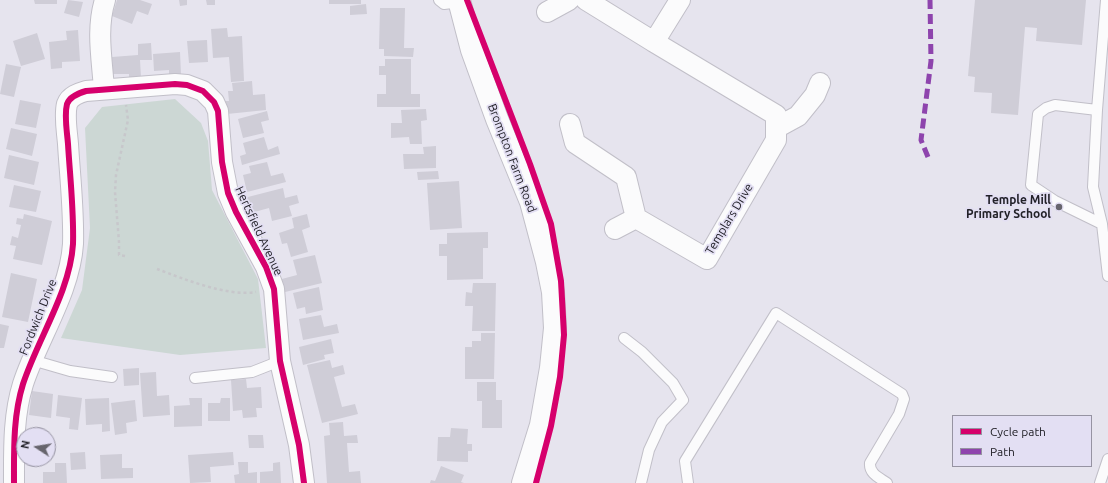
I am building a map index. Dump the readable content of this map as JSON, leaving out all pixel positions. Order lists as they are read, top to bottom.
{
  "streets": {
    "main road": ["Brompton Farm Road"],
    "street": ["Templars Drive", "Hertsfield Avenue", "Fordwich Drive"]
  },
  "crossings": [
    ["Hertsfield Avenue", "Fordwich Drive"]
  ],
  "places": ["Temple Mill Primary School"],
  "legend": ["Cycle path", "Path"],
  "north": "left"
}
